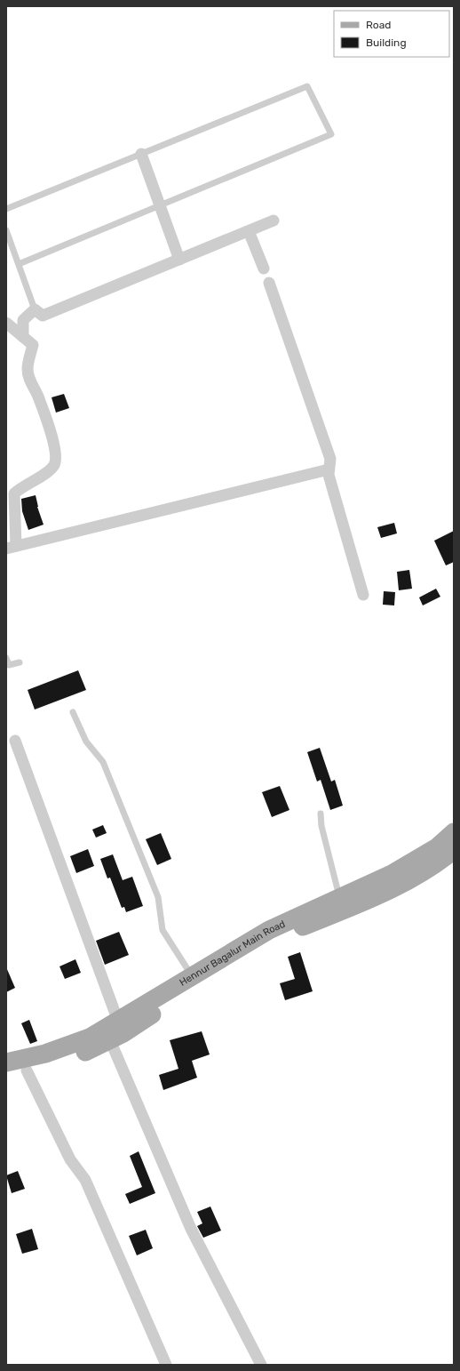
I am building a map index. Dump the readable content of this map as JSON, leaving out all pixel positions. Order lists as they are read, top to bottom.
{
  "streets": {
    "main road": ["Hennur Bagalur Main Road"]
  },
  "legend": ["Road", "Building"]
}
